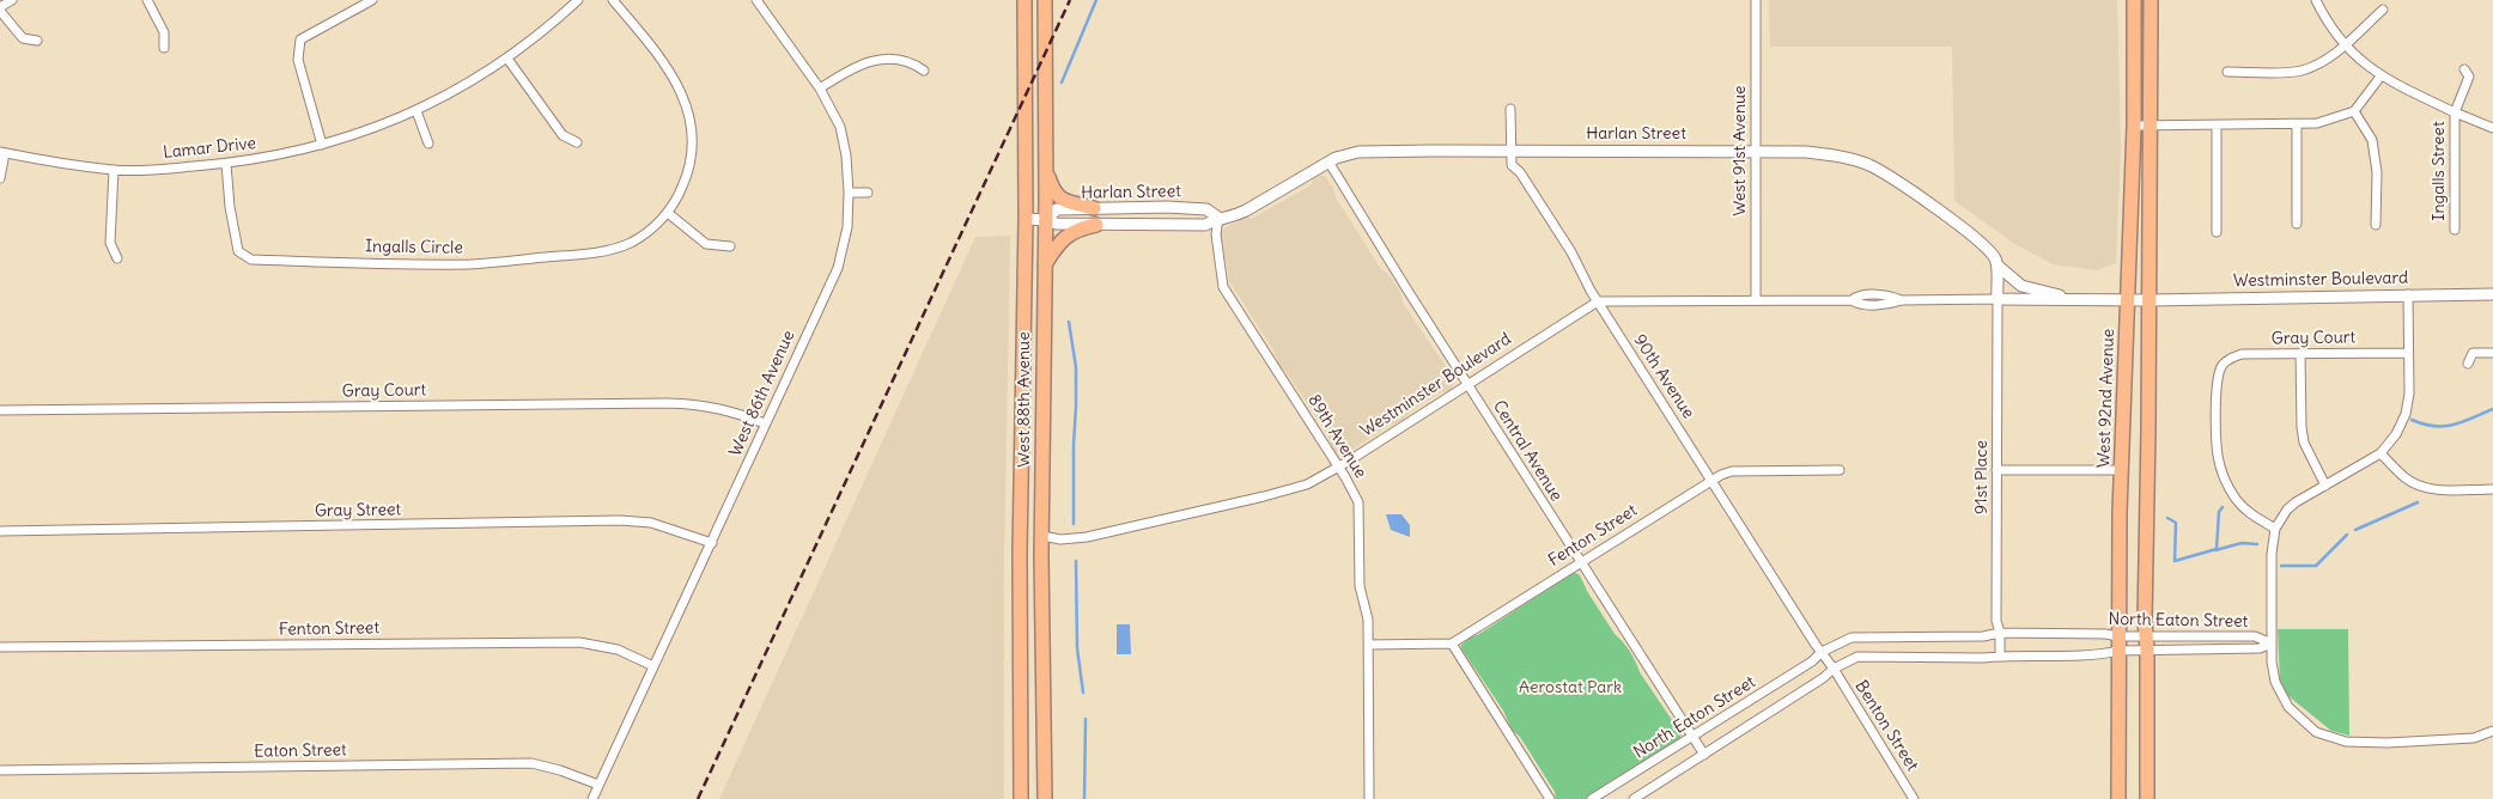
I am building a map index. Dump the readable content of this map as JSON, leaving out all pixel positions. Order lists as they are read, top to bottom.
{
  "streets": {
    "main road": ["West 92nd Avenue", "West 88th Avenue"],
    "street": [
      "Harlan Street",
      "Lamar Drive",
      "West 91st Avenue",
      "Ingalls Street",
      "Ingalls Circle",
      "Westminster Boulevard",
      "Gray Court",
      "90th Avenue",
      "West 86th Avenue",
      "89th Avenue",
      "Central Avenue",
      "91st Place",
      "Gray Street",
      "Fenton Street",
      "North Eaton Street",
      "Benton Street",
      "Eaton Street"
    ]
  },
  "crossings": [
    ["Harlan Street", "West 91st Avenue"],
    ["Harlan Street", "Westminster Boulevard"],
    ["Harlan Street", "90th Avenue"],
    ["Harlan Street", "West 88th Avenue"],
    ["Harlan Street", "89th Avenue"],
    ["Harlan Street", "Central Avenue"],
    ["Lamar Drive", "Ingalls Circle"],
    ["Westminster Boulevard", "90th Avenue"],
    ["Westminster Boulevard", "West 92nd Avenue"],
    ["Westminster Boulevard", "West 88th Avenue"],
    ["Westminster Boulevard", "89th Avenue"],
    ["Westminster Boulevard", "Central Avenue"],
    ["Gray Court", "West 86th Avenue"],
    ["90th Avenue", "Fenton Street"],
    ["90th Avenue", "North Eaton Street"],
    ["90th Avenue", "Benton Street"],
    ["West 86th Avenue", "Gray Street"],
    ["West 86th Avenue", "Fenton Street"],
    ["West 86th Avenue", "Eaton Street"],
    ["West 92nd Avenue", "North Eaton Street"],
    ["Central Avenue", "Fenton Street"],
    ["Central Avenue", "North Eaton Street"],
    ["91st Place", "North Eaton Street"],
    ["North Eaton Street", "Benton Street"]
  ],
  "parks": ["Aerostat Park"]
}
